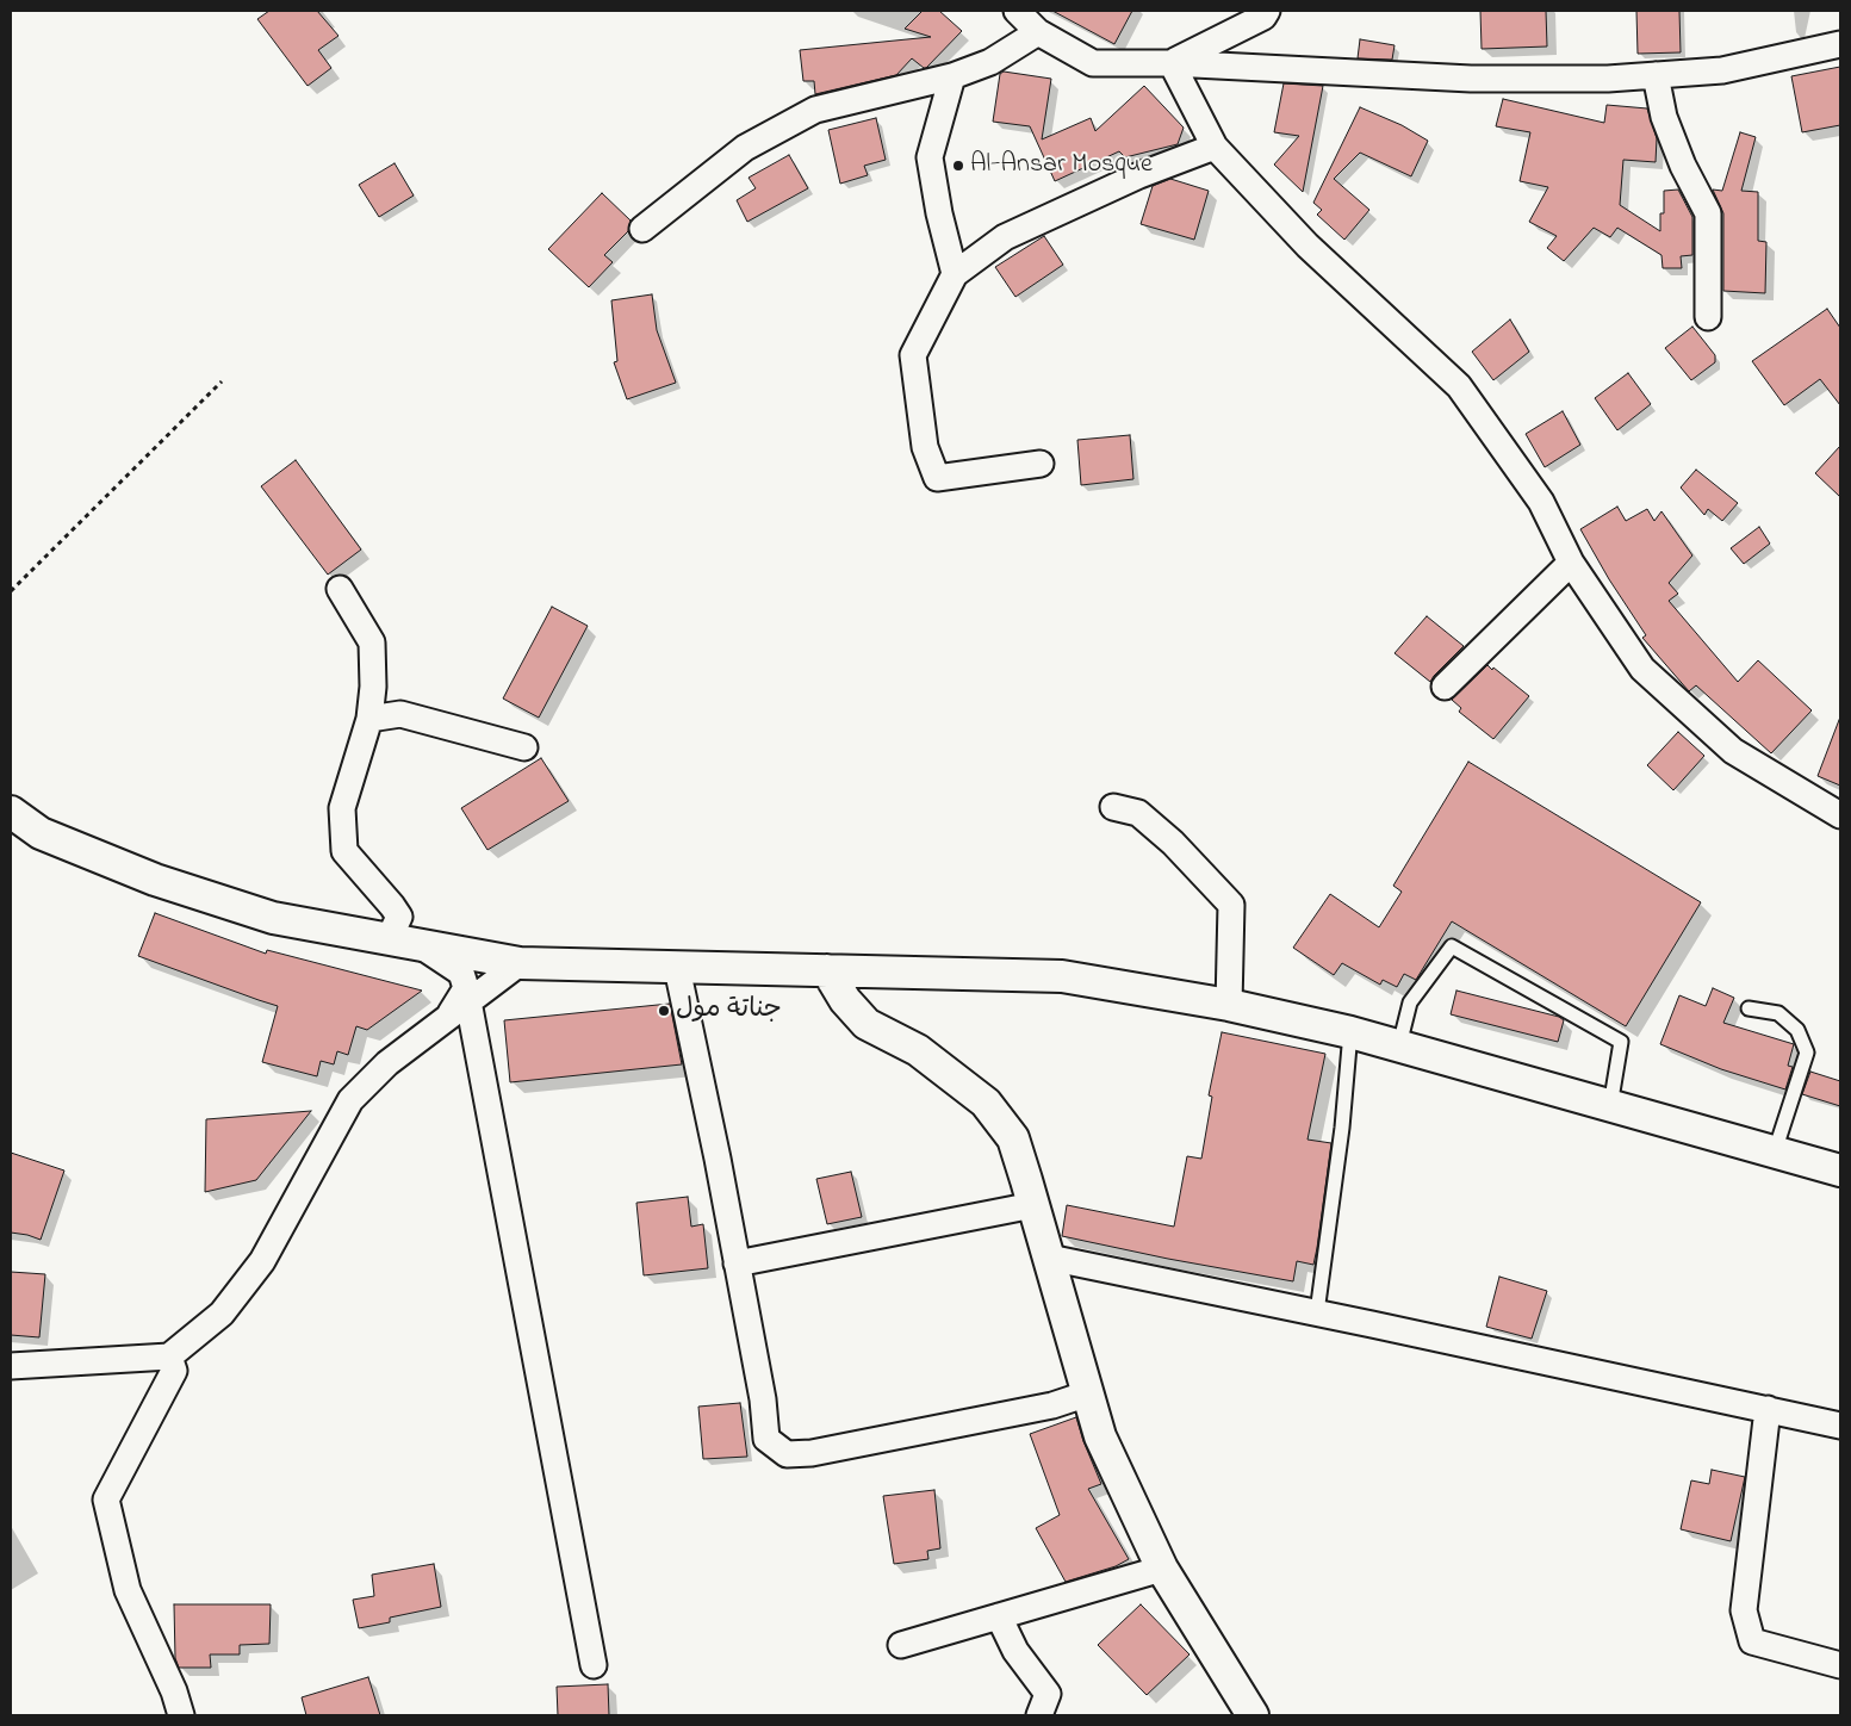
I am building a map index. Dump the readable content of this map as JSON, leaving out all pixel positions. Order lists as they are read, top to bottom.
{
  "places": ["Al-Ansar Mosque", "جناتة مول"]
}
